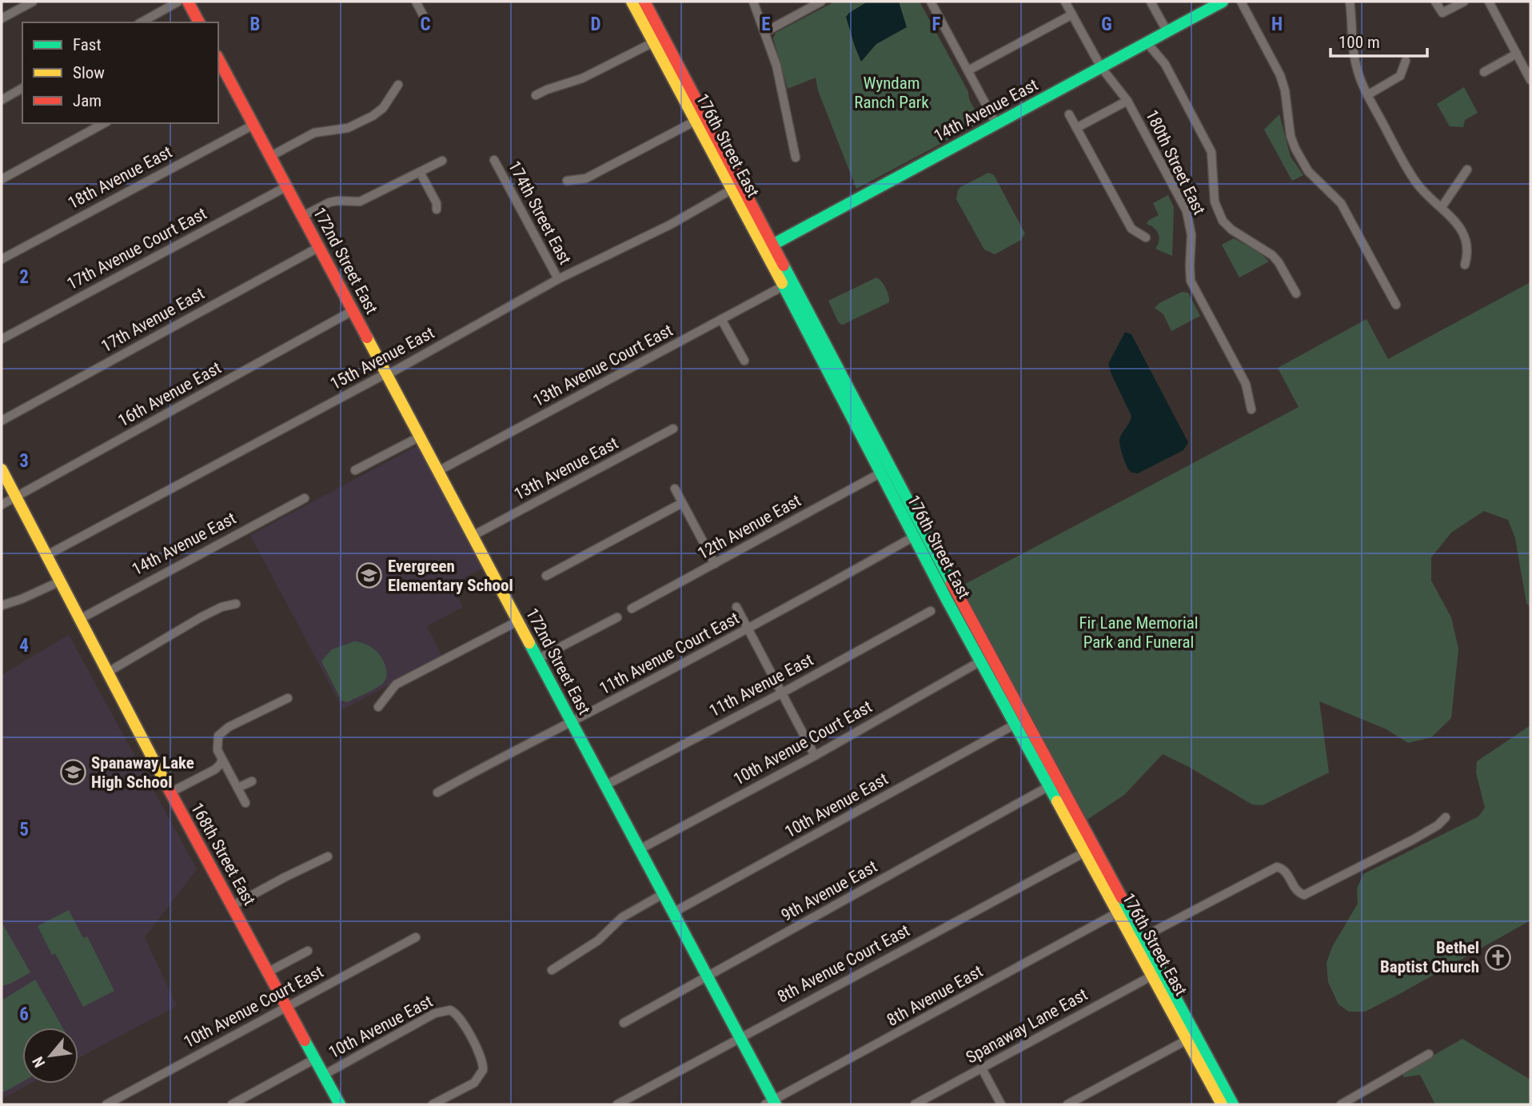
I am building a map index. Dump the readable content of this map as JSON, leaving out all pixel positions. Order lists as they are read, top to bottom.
{
  "streets": {
    "main road": [
      "14th Avenue East",
      "176th Street East",
      "172nd Street East",
      "168th Street East"
    ],
    "street": [
      "180th Street East",
      "18th Avenue East",
      "174th Street East",
      "17th Avenue Court East",
      "17th Avenue East",
      "15th Avenue East",
      "13th Avenue Court East",
      "16th Avenue East",
      "13th Avenue East",
      "12th Avenue East",
      "11th Avenue Court East",
      "11th Avenue East",
      "10th Avenue Court East",
      "10th Avenue East",
      "9th Avenue East",
      "8th Avenue Court East",
      "8th Avenue East",
      "Spanaway Lane East"
    ]
  },
  "crossings": [
    ["14th Avenue East", "176th Street East"],
    ["14th Avenue East", "180th Street East"],
    ["14th Avenue East", "168th Street East"],
    ["176th Street East", "15th Avenue East"],
    ["176th Street East", "13th Avenue Court East"],
    ["176th Street East", "12th Avenue East"],
    ["176th Street East", "11th Avenue Court East"],
    ["176th Street East", "10th Avenue Court East"],
    ["176th Street East", "10th Avenue East"],
    ["176th Street East", "9th Avenue East"],
    ["176th Street East", "8th Avenue Court East"],
    ["176th Street East", "8th Avenue East"],
    ["176th Street East", "Spanaway Lane East"],
    ["18th Avenue East", "172nd Street East"],
    ["174th Street East", "15th Avenue East"],
    ["17th Avenue Court East", "172nd Street East"],
    ["172nd Street East", "17th Avenue East"],
    ["172nd Street East", "15th Avenue East"],
    ["172nd Street East", "13th Avenue Court East"],
    ["172nd Street East", "16th Avenue East"],
    ["172nd Street East", "13th Avenue East"],
    ["172nd Street East", "11th Avenue Court East"],
    ["172nd Street East", "11th Avenue East"],
    ["172nd Street East", "10th Avenue Court East"],
    ["172nd Street East", "10th Avenue East"],
    ["172nd Street East", "9th Avenue East"],
    ["172nd Street East", "8th Avenue Court East"],
    ["172nd Street East", "8th Avenue East"],
    ["15th Avenue East", "168th Street East"],
    ["16th Avenue East", "168th Street East"],
    ["10th Avenue Court East", "168th Street East"],
    ["10th Avenue East", "168th Street East"]
  ],
  "parks": ["Wyndam Ranch Park", "Fir Lane Memorial Park and Funeral"],
  "places": {
    "school or university": ["Evergreen Elementary School", "Spanaway Lake High School"],
    "church": ["Bethel Baptist Church"]
  },
  "legend": ["Fast", "Slow", "Jam"],
  "scale_bar": "100 m",
  "north": "bottom left",
  "grid": {
    "columns": [
      "B",
      "C",
      "D",
      "E",
      "F",
      "G",
      "H"
    ],
    "rows": [
      "2",
      "3",
      "4",
      "5",
      "6"
    ]
  }
}
